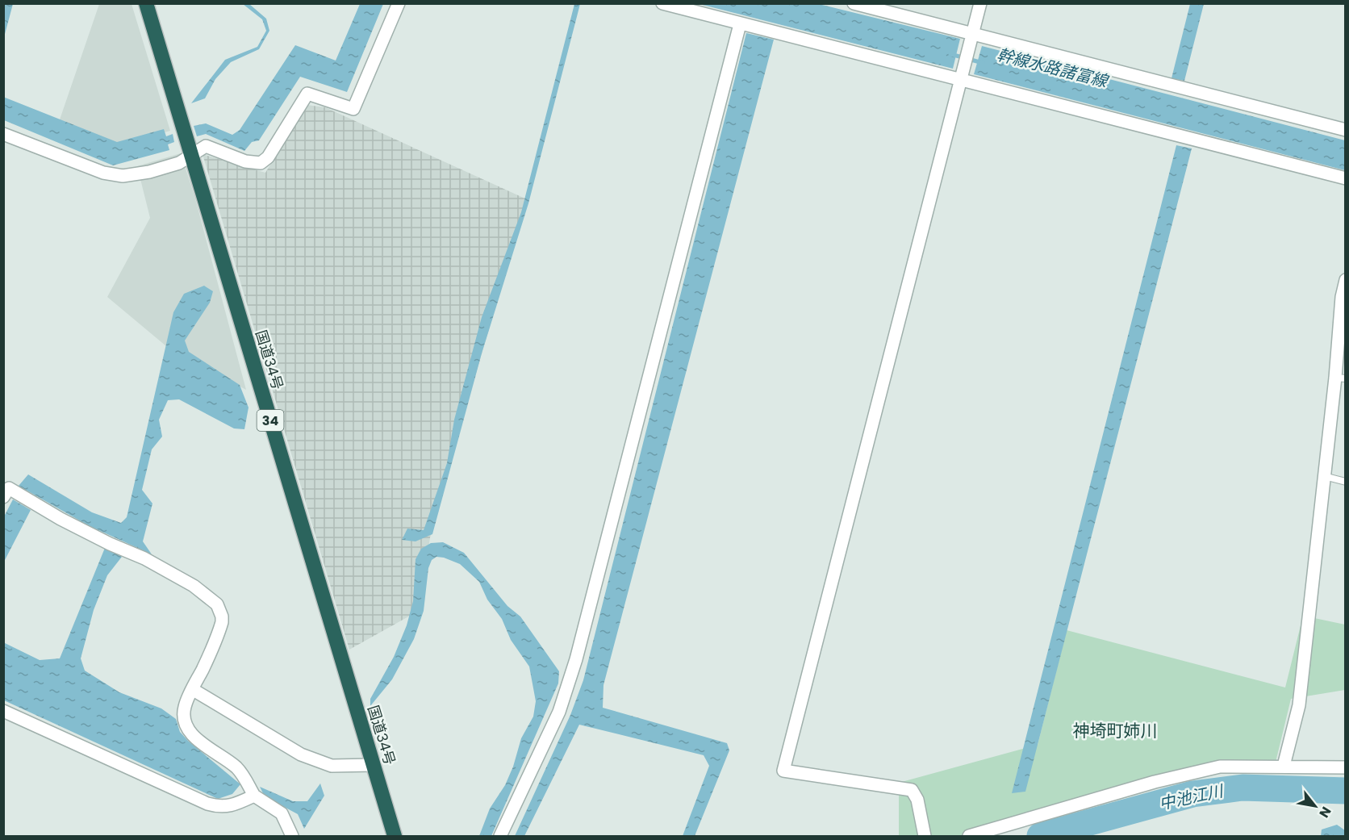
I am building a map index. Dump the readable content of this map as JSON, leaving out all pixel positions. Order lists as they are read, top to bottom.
{
  "streets": {
    "highway": ["国道34号", "34"]
  },
  "districts": ["神埼町姉川"],
  "water": ["幹線水路諸富線", "中池江川"],
  "north": "bottom right"
}
